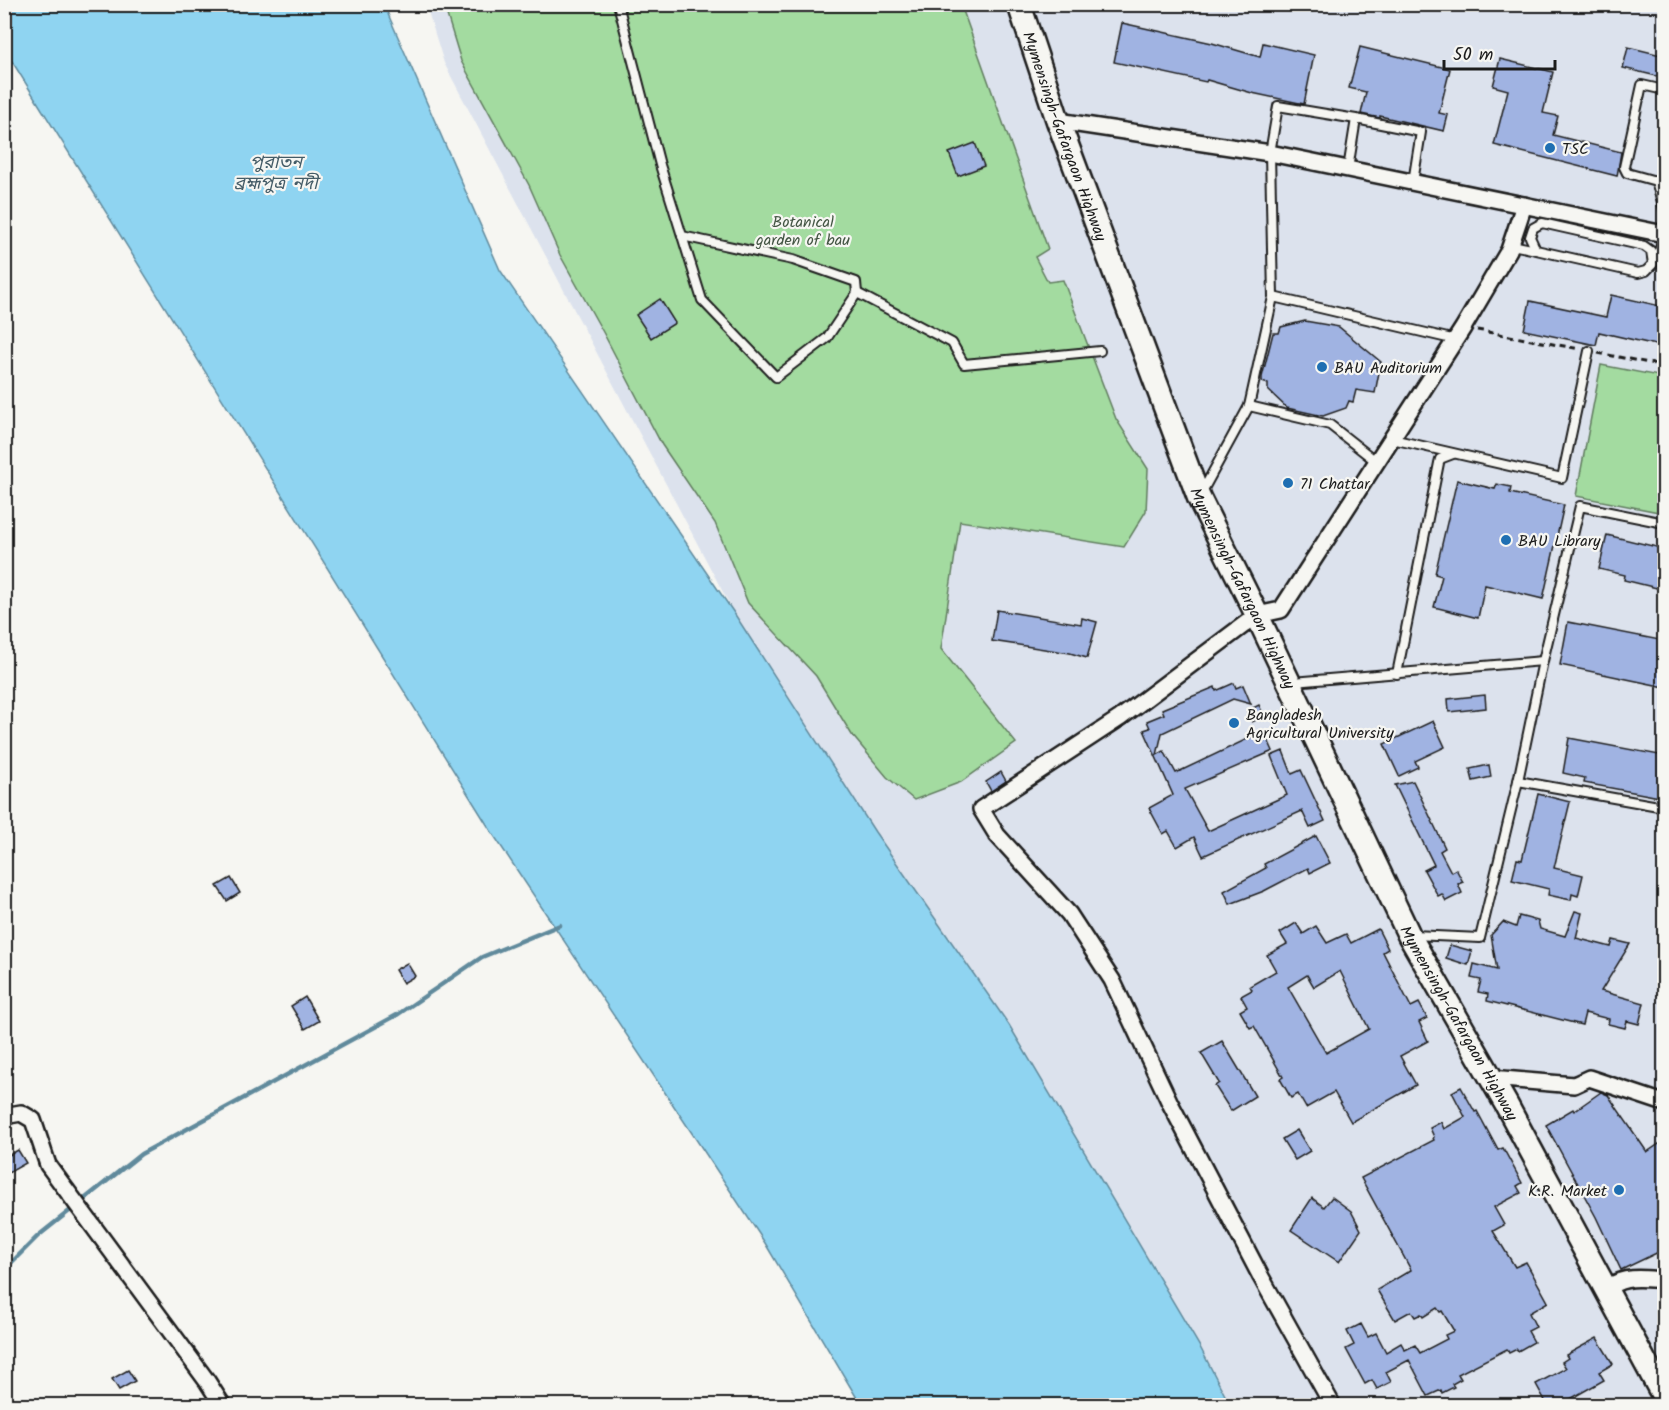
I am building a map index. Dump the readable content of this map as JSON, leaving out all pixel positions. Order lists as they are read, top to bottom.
{
  "streets": {
    "main road": ["Mymensingh-Gafargaon Highway"]
  },
  "water": ["পুরাতন ব্রহ্মপুত্র নদী"],
  "parks": ["Botanical garden of bau"],
  "places": [
    "TSC",
    "BAU Auditorium",
    "71 Chattar",
    "BAU Library",
    "Bangladesh Agricultural University",
    "K.R. Market"
  ],
  "scale_bar": "50 m"
}
